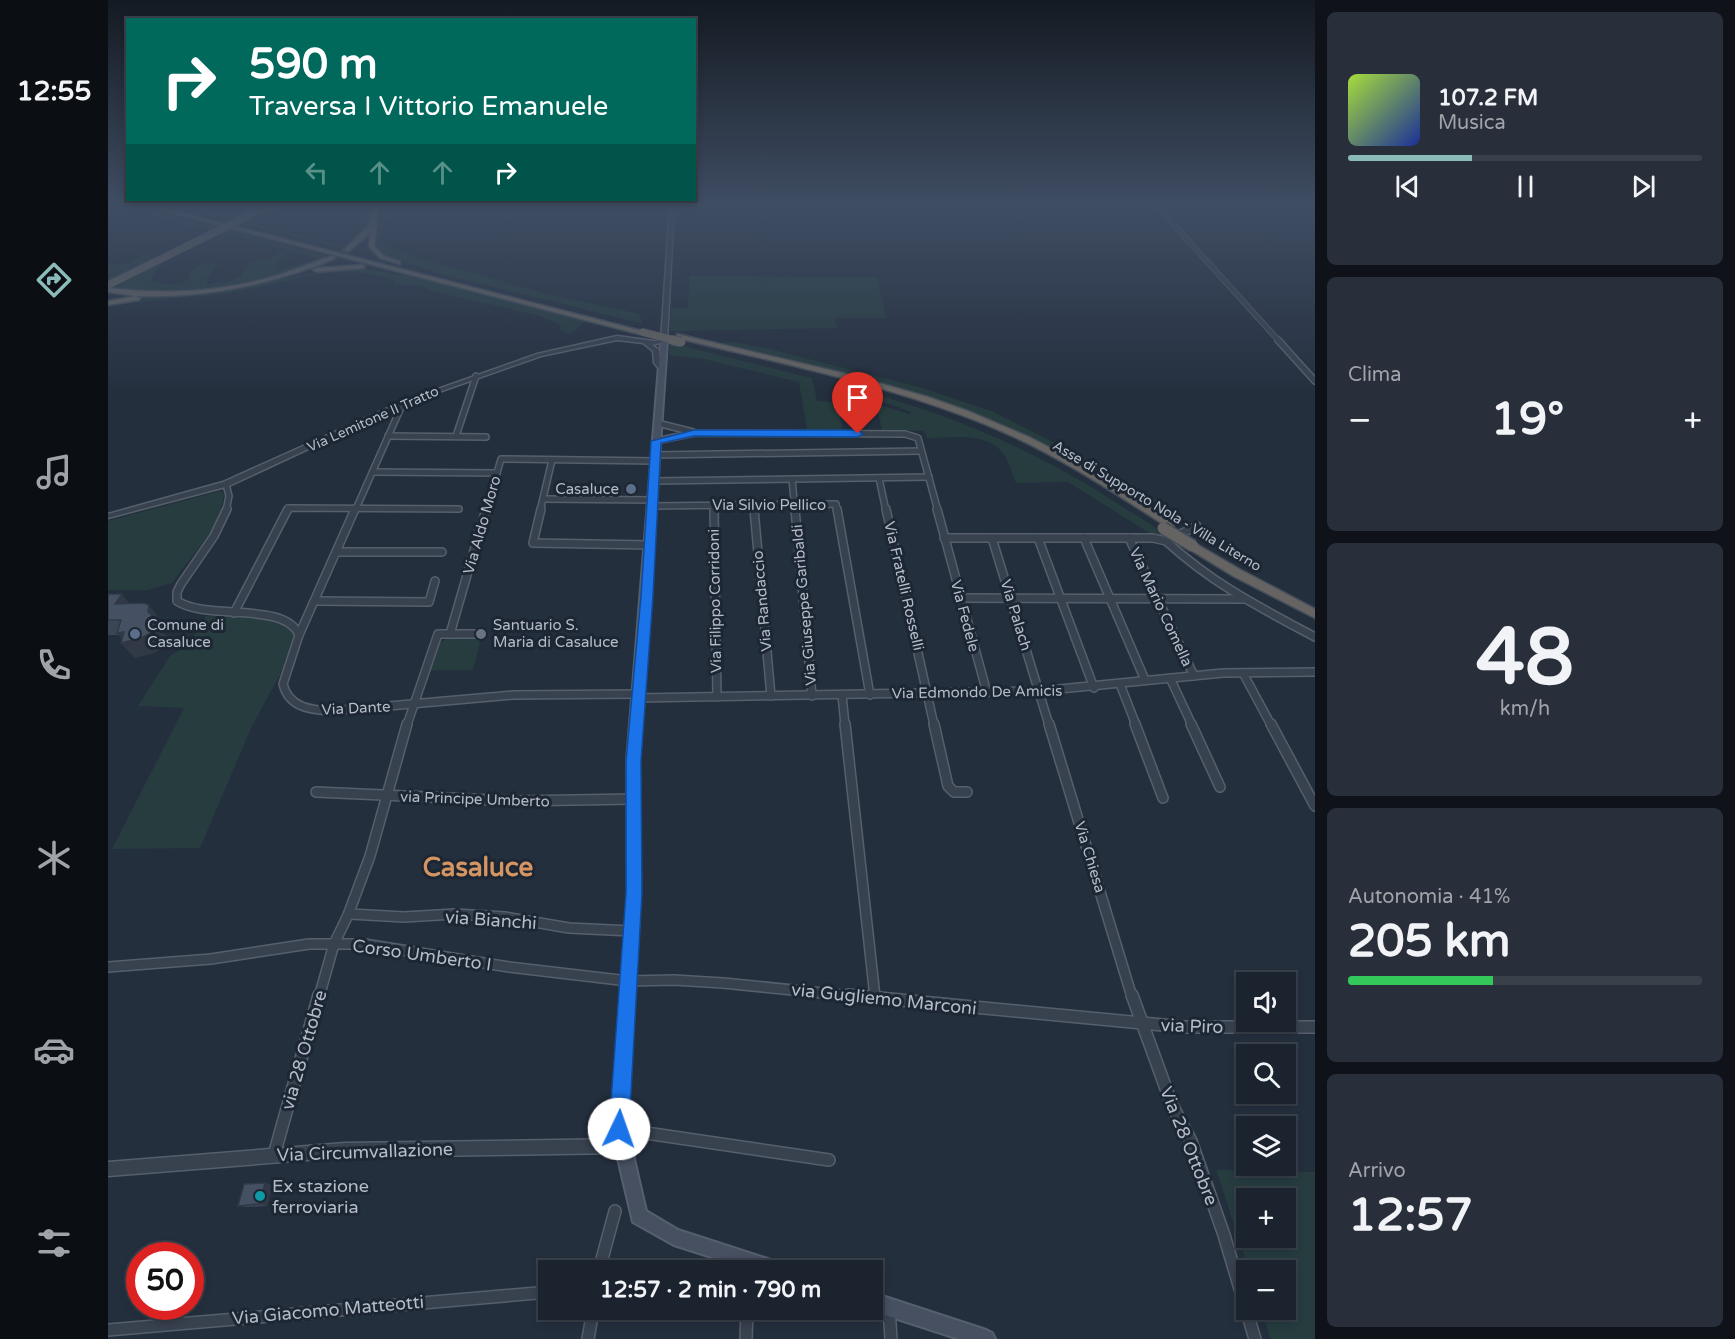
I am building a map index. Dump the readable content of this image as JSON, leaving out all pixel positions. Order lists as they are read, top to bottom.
{
  "streets": {
    "highway": ["Asse di Supporto Nola - Villa Literno"],
    "street": [
      "Via Lemitone II Tratto",
      "Via Silvio Pellico",
      "Via Aldo Moro",
      "Via Fratelli Rosselli",
      "Via Filippo Corridoni",
      "Via Randaccio",
      "Via Giuseppe Garibaldi",
      "Via Mario Comella",
      "Via Palach",
      "Via Fedele",
      "Via Edmondo De Amicis",
      "Via Dante",
      "via Principe Umberto",
      "Via Chiesa",
      "via Bianchi",
      "Corso Umberto I",
      "via Gugliemo Marconi",
      "via Piro",
      "via 28 Ottobre",
      "Via 28 Ottobre",
      "Via Circumvallazione",
      "Via Giacomo Matteotti"
    ]
  },
  "crossings": [
    ["Via Lemitone II Tratto", "Asse di Supporto Nola - Villa Literno"],
    ["Via Lemitone II Tratto", "Via Dante"],
    ["Via Silvio Pellico", "Via Filippo Corridoni"],
    ["Via Silvio Pellico", "Via Randaccio"],
    ["Via Silvio Pellico", "Via Giuseppe Garibaldi"],
    ["Via Silvio Pellico", "Via Edmondo De Amicis"],
    ["Via Aldo Moro", "Via Fedele"],
    ["Via Aldo Moro", "via 28 Ottobre"],
    ["Via Fratelli Rosselli", "Via Edmondo De Amicis"],
    ["Via Filippo Corridoni", "Via Edmondo De Amicis"],
    ["Via Randaccio", "Via Edmondo De Amicis"],
    ["Via Giuseppe Garibaldi", "Via Edmondo De Amicis"],
    ["Via Mario Comella", "Via Edmondo De Amicis"],
    ["Via Palach", "Via Edmondo De Amicis"],
    ["Via Palach", "Via Chiesa"],
    ["Via Fedele", "Via Edmondo De Amicis"],
    ["Via Edmondo De Amicis", "Via Dante"],
    ["Via Edmondo De Amicis", "Via Chiesa"],
    ["Via Dante", "via 28 Ottobre"],
    ["via Principe Umberto", "via 28 Ottobre"],
    ["Via Chiesa", "via Gugliemo Marconi"],
    ["Via Chiesa", "via Piro"],
    ["Via Chiesa", "Via 28 Ottobre"],
    ["via Bianchi", "via 28 Ottobre"],
    ["Corso Umberto I", "via Gugliemo Marconi"],
    ["Corso Umberto I", "via 28 Ottobre"],
    ["via Gugliemo Marconi", "via Piro"],
    ["via Gugliemo Marconi", "Via 28 Ottobre"],
    ["via Piro", "Via 28 Ottobre"],
    ["via 28 Ottobre", "Via Circumvallazione"]
  ],
  "districts": ["Casaluce"],
  "places": [
    "Casaluce",
    "Comune di Casaluce",
    "Santuario S. Maria di Casaluce",
    "Ex stazione ferroviaria"
  ],
  "page": {
    "tabs": "12:55",
    "turn": ["590 m", "Traversa I Vittorio Emanuele"],
    "song": ["107.2 FM", "Musica"],
    "tile": [
      "Clima",
      ["48", "km/h"],
      ["Autonomia · 41%", "205 km"],
      ["Arrivo", "12:57"]
    ],
    "heat": ["−", "19°", "+"],
    "map_buttons": ["+", "−"],
    "limit": "50",
    "trip": "12:57 · 2 min · 790 m"
  }
}
